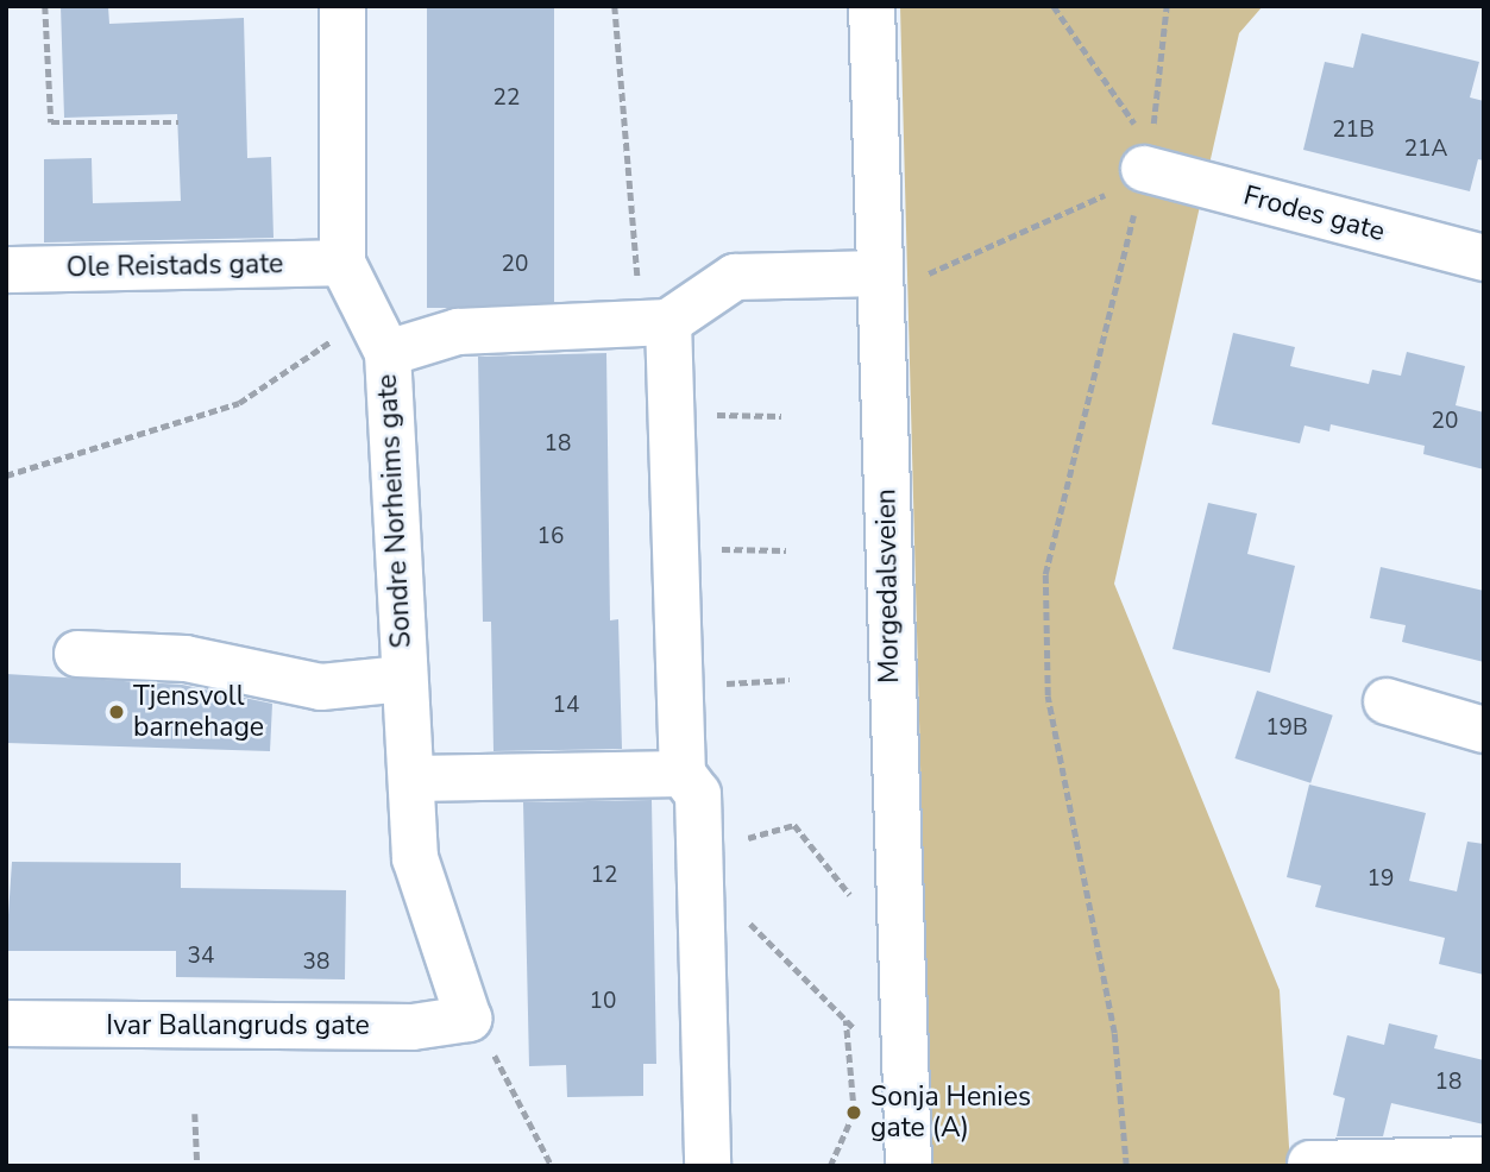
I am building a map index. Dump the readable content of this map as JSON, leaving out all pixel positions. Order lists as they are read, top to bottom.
{
  "streets": {
    "street": [
      "Frodes gate",
      "Ole Reistads gate",
      "Sondre Norheims gate",
      "Morgedalsveien",
      "Ivar Ballangruds gate"
    ]
  },
  "crossings": [
    ["Ole Reistads gate", "Sondre Norheims gate"],
    ["Sondre Norheims gate", "Ivar Ballangruds gate"]
  ],
  "places": ["Tjensvoll barnehage", "Sonja Henies gate (A)"],
  "house_numbers": [
    "22",
    "21B",
    "21A",
    "20",
    "20",
    "18",
    "16",
    "14",
    "19B",
    "12",
    "19",
    "34",
    "38",
    "10",
    "18"
  ]
}
